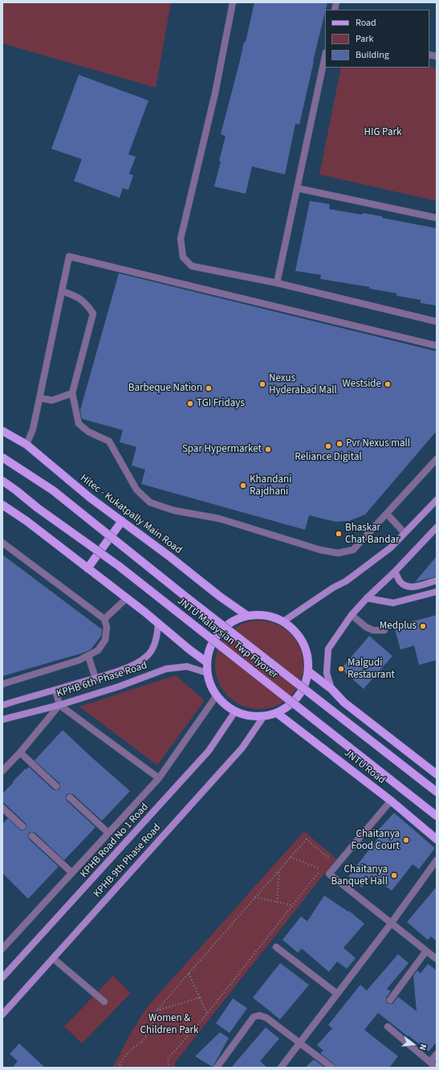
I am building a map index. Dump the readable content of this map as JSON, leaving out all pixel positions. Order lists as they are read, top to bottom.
{
  "streets": {
    "main road": ["Hitec - Kukatpally Main Road", "JNTU Malaysian Twp Flyover", "JNTU Road"],
    "street": ["KPHB 6th Phase Road", "KPHB Road No 1 Road", "KPHB 9th Phase Road"]
  },
  "crossings": [
    ["Hitec - Kukatpally Main Road", "KPHB 6th Phase Road"],
    ["Hitec - Kukatpally Main Road", "JNTU Road"],
    ["Hitec - Kukatpally Main Road", "KPHB Road No 1 Road"],
    ["Hitec - Kukatpally Main Road", "KPHB 9th Phase Road"],
    ["KPHB 6th Phase Road", "JNTU Road"],
    ["KPHB 6th Phase Road", "KPHB Road No 1 Road"],
    ["KPHB 6th Phase Road", "KPHB 9th Phase Road"],
    ["JNTU Road", "KPHB Road No 1 Road"],
    ["JNTU Road", "KPHB 9th Phase Road"],
    ["KPHB Road No 1 Road", "KPHB 9th Phase Road"]
  ],
  "parks": ["HIG Park", "Women & Children Park"],
  "places": [
    "Nexus Hyderabad Mall",
    "Westside",
    "Barbeque Nation",
    "TGI Fridays",
    "Pvr Nexus mall",
    "Reliance Digital",
    "Spar Hypermarket",
    "Khandani Rajdhani",
    "Bhaskar Chat Bandar",
    "Medplus",
    "Malgudi Restaurant",
    "Chaitanya Food Court",
    "Chaitanya Banquet Hall"
  ],
  "legend": ["Road", "Park", "Building"],
  "north": "right"
}
